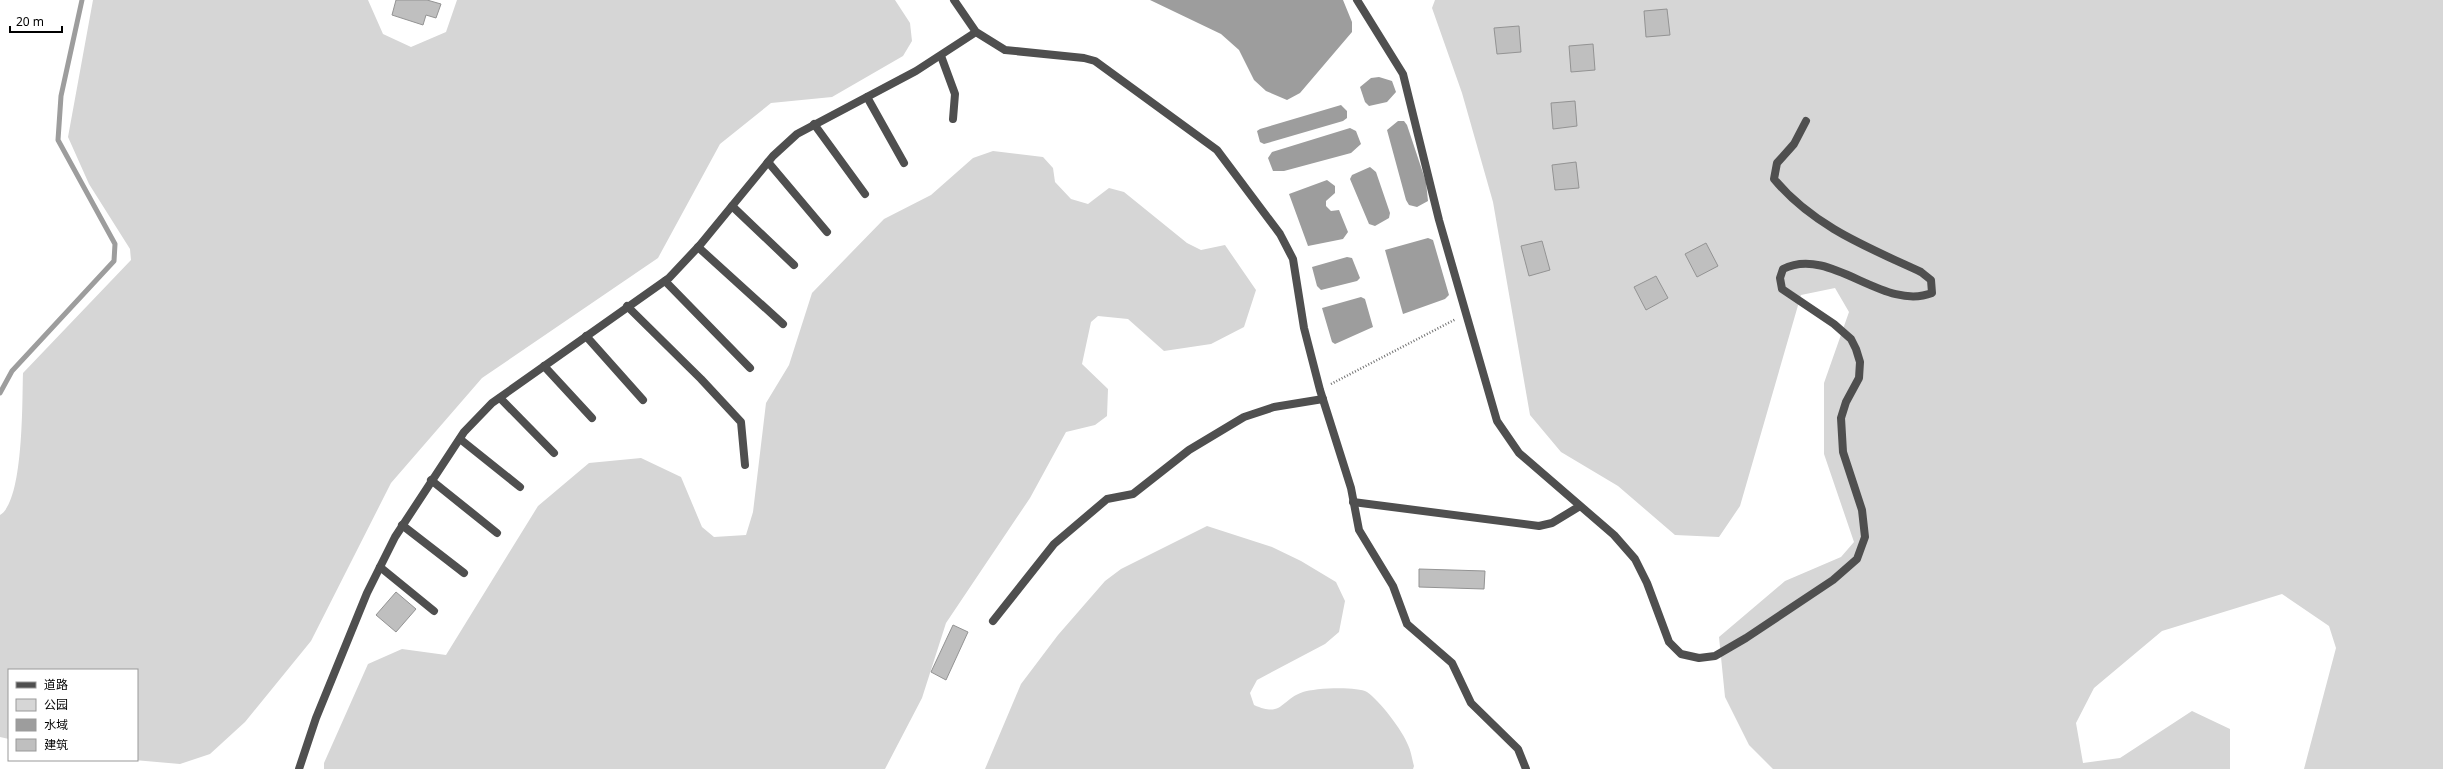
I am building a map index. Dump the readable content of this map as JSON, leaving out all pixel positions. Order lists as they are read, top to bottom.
{
  "legend": [
    "道路",
    "公园",
    "水域",
    "建筑"
  ],
  "scale_bar": "20 m"
}
